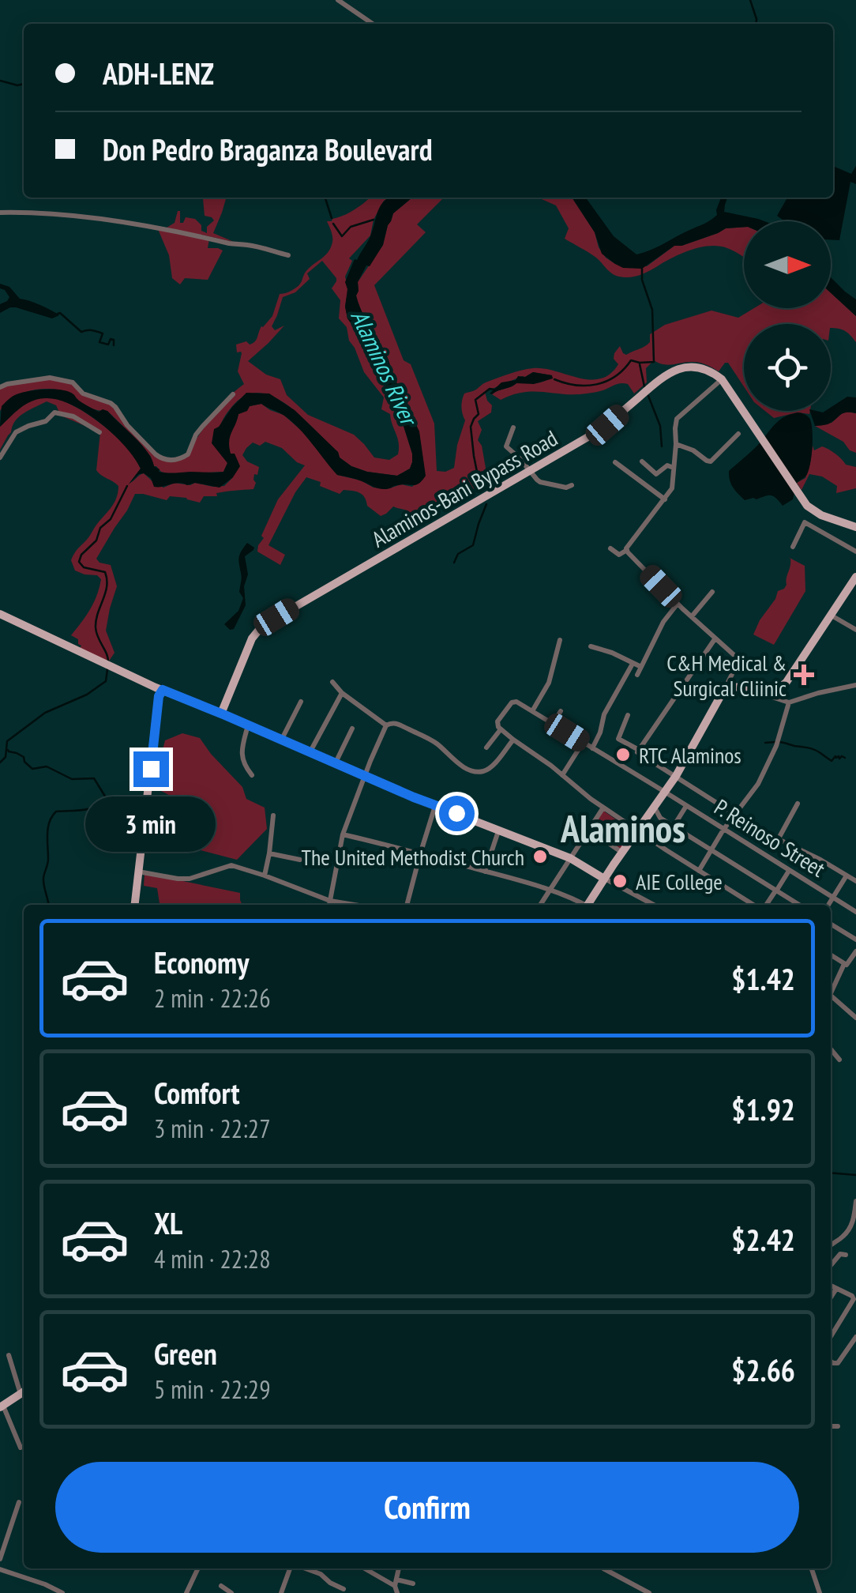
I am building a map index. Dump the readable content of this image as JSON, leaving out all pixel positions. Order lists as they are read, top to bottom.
{
  "streets": {
    "main road": ["Alaminos-Bani Bypass Road"],
    "street": ["P. Reinoso Street"]
  },
  "districts": ["Alaminos"],
  "water": ["Alaminos River"],
  "places": {
    "health": ["C&H Medical & Surgical Cliinic"],
    "other": ["RTC Alaminos", "The United Methodist Church", "AIE College"]
  },
  "north": "right",
  "page": {
    "banner": ["ADH-LENZ", "Don Pedro Braganza Boulevard"],
    "bubble": "3 min",
    "list": [
      {
        "name": "Economy",
        "note": "2 min · 22:26",
        "value": "$1.42"
      },
      {
        "name": "Comfort",
        "note": "3 min · 22:27",
        "value": "$1.92"
      },
      {
        "name": "XL",
        "note": "4 min · 22:28",
        "value": "$2.42"
      },
      {
        "name": "Green",
        "note": "5 min · 22:29",
        "value": "$2.66"
      }
    ],
    "buttons": "Confirm"
  }
}
